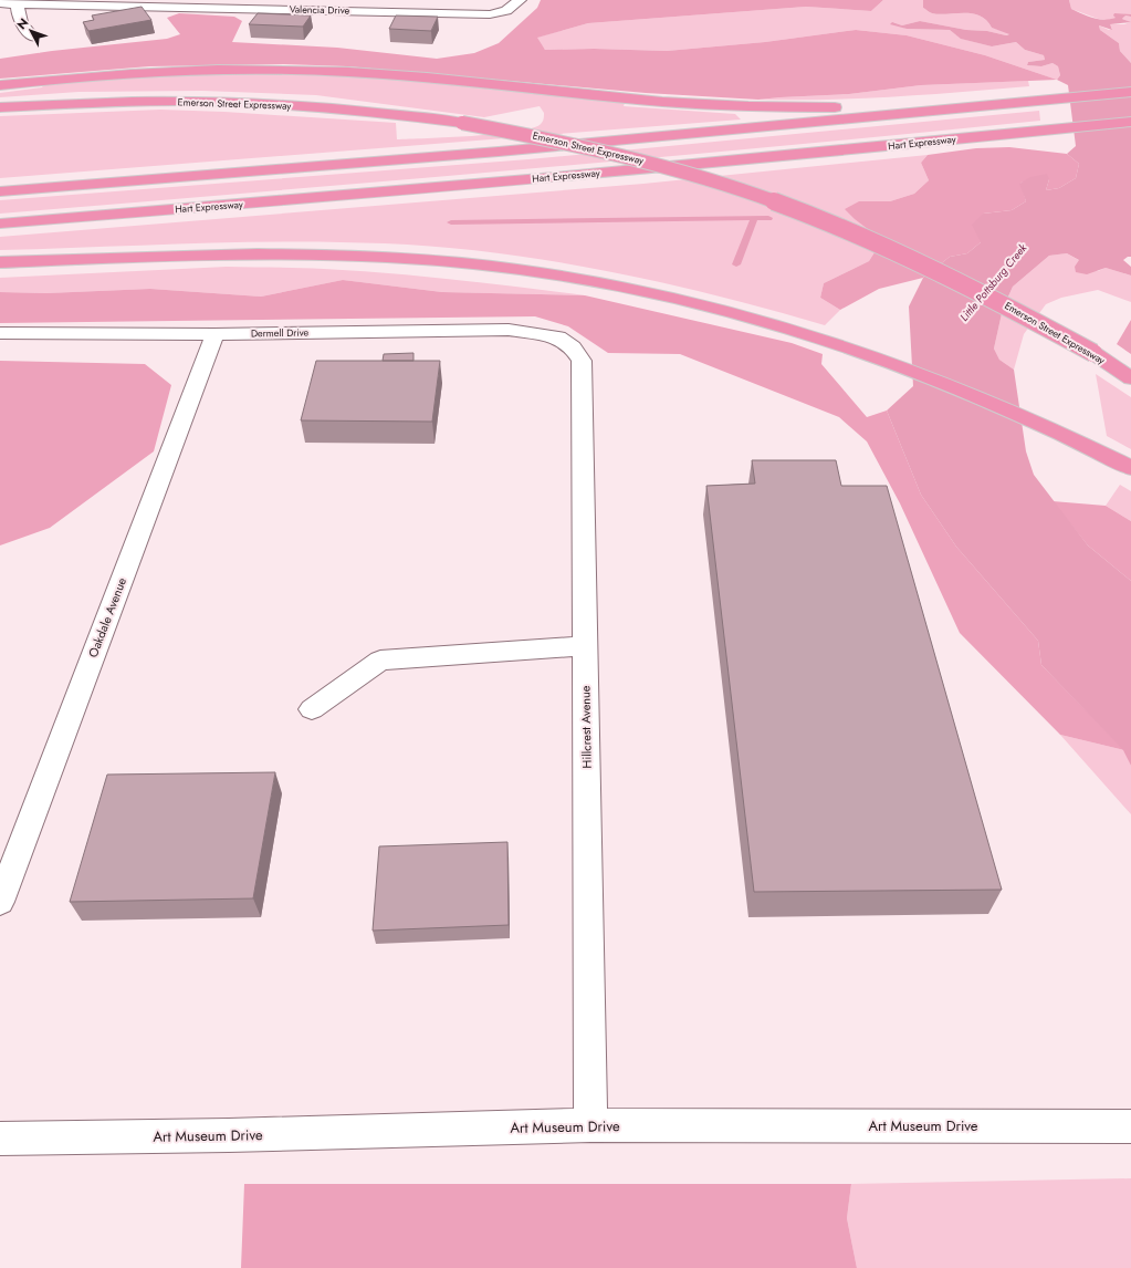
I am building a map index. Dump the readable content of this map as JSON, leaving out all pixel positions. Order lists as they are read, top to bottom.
{
  "streets": {
    "highway": ["Emerson Street Expressway", "Hart Expressway"],
    "street": [
      "Valencia Drive",
      "Dermell Drive",
      "Oakdale Avenue",
      "Hillcrest Avenue",
      "Art Museum Drive"
    ]
  },
  "crossings": [
    ["Dermell Drive", "Oakdale Avenue"],
    ["Dermell Drive", "Hillcrest Avenue"],
    ["Hillcrest Avenue", "Art Museum Drive"]
  ],
  "water": ["Little Pottsburg Creek"],
  "north": "top left"
}
